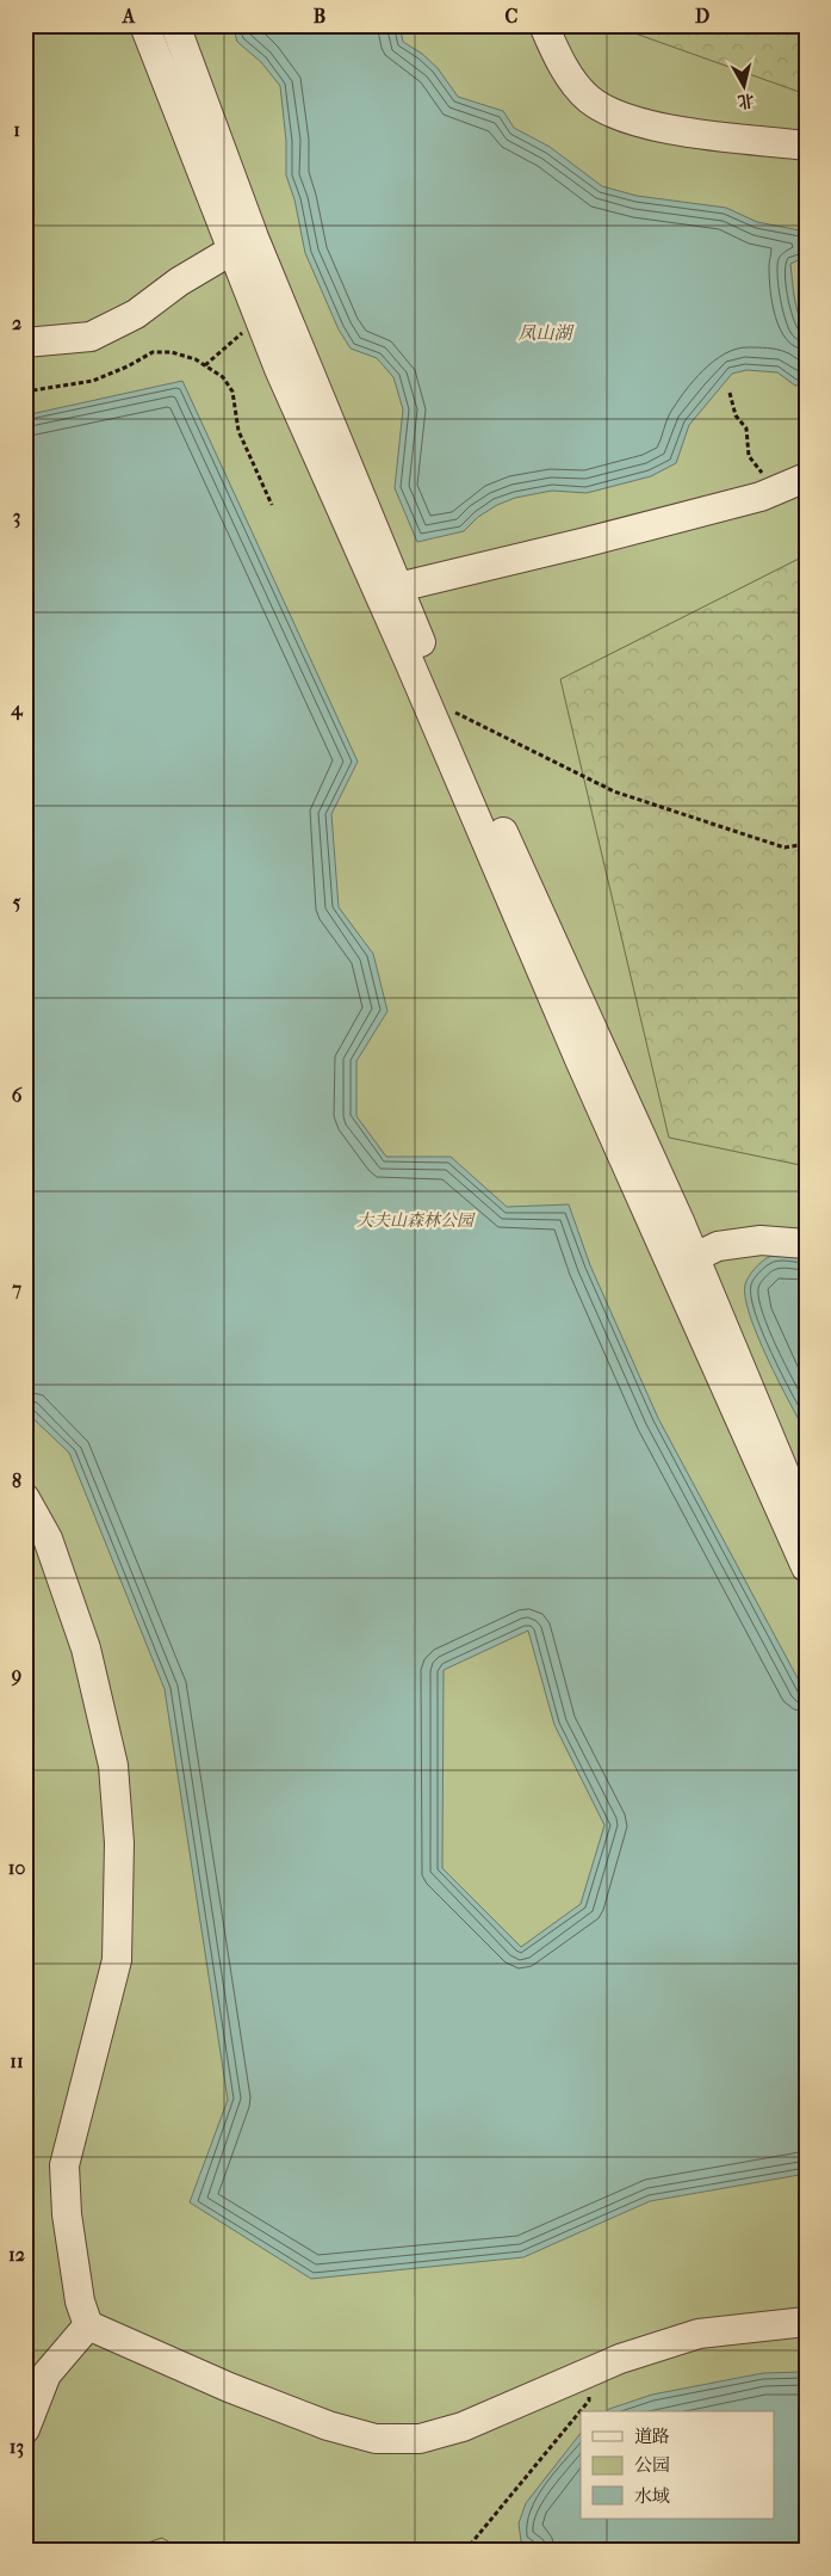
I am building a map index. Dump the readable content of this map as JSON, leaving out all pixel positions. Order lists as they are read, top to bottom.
{
  "water": ["凤山湖"],
  "parks": ["大夫山森林公园"],
  "legend": ["道路", "公园", "水域"],
  "north": "bottom",
  "grid": {
    "columns": [
      "A",
      "B",
      "C",
      "D"
    ],
    "rows": [
      "1",
      "2",
      "3",
      "4",
      "5",
      "6",
      "7",
      "8",
      "9",
      "10",
      "11",
      "12",
      "13"
    ]
  }
}
